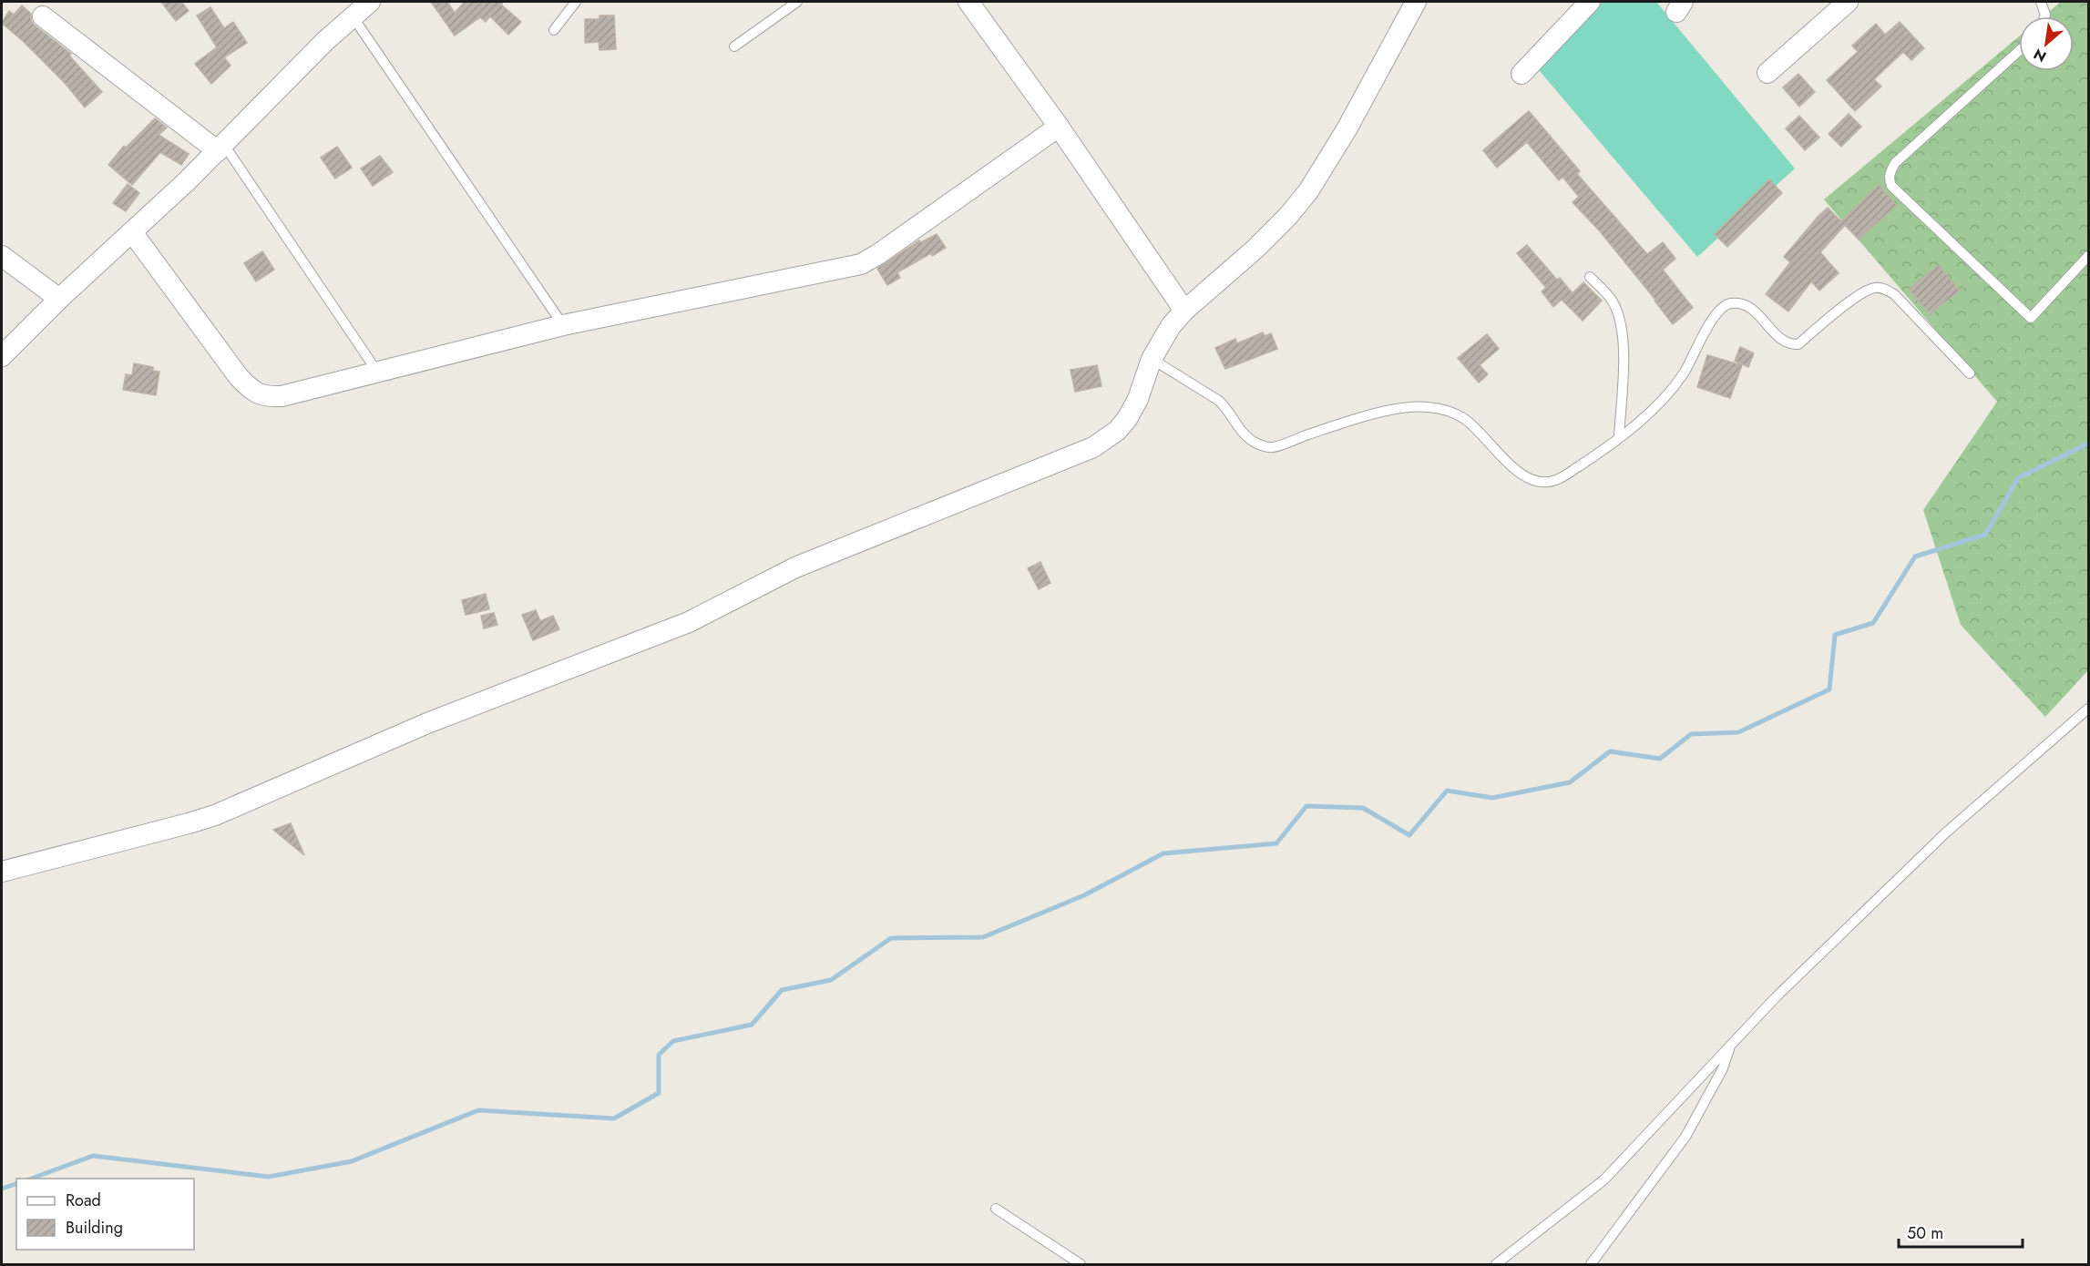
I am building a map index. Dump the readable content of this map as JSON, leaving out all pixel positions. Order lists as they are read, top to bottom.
{
  "legend": ["Road", "Building"],
  "scale_bar": "50 m",
  "north": "bottom left"
}
